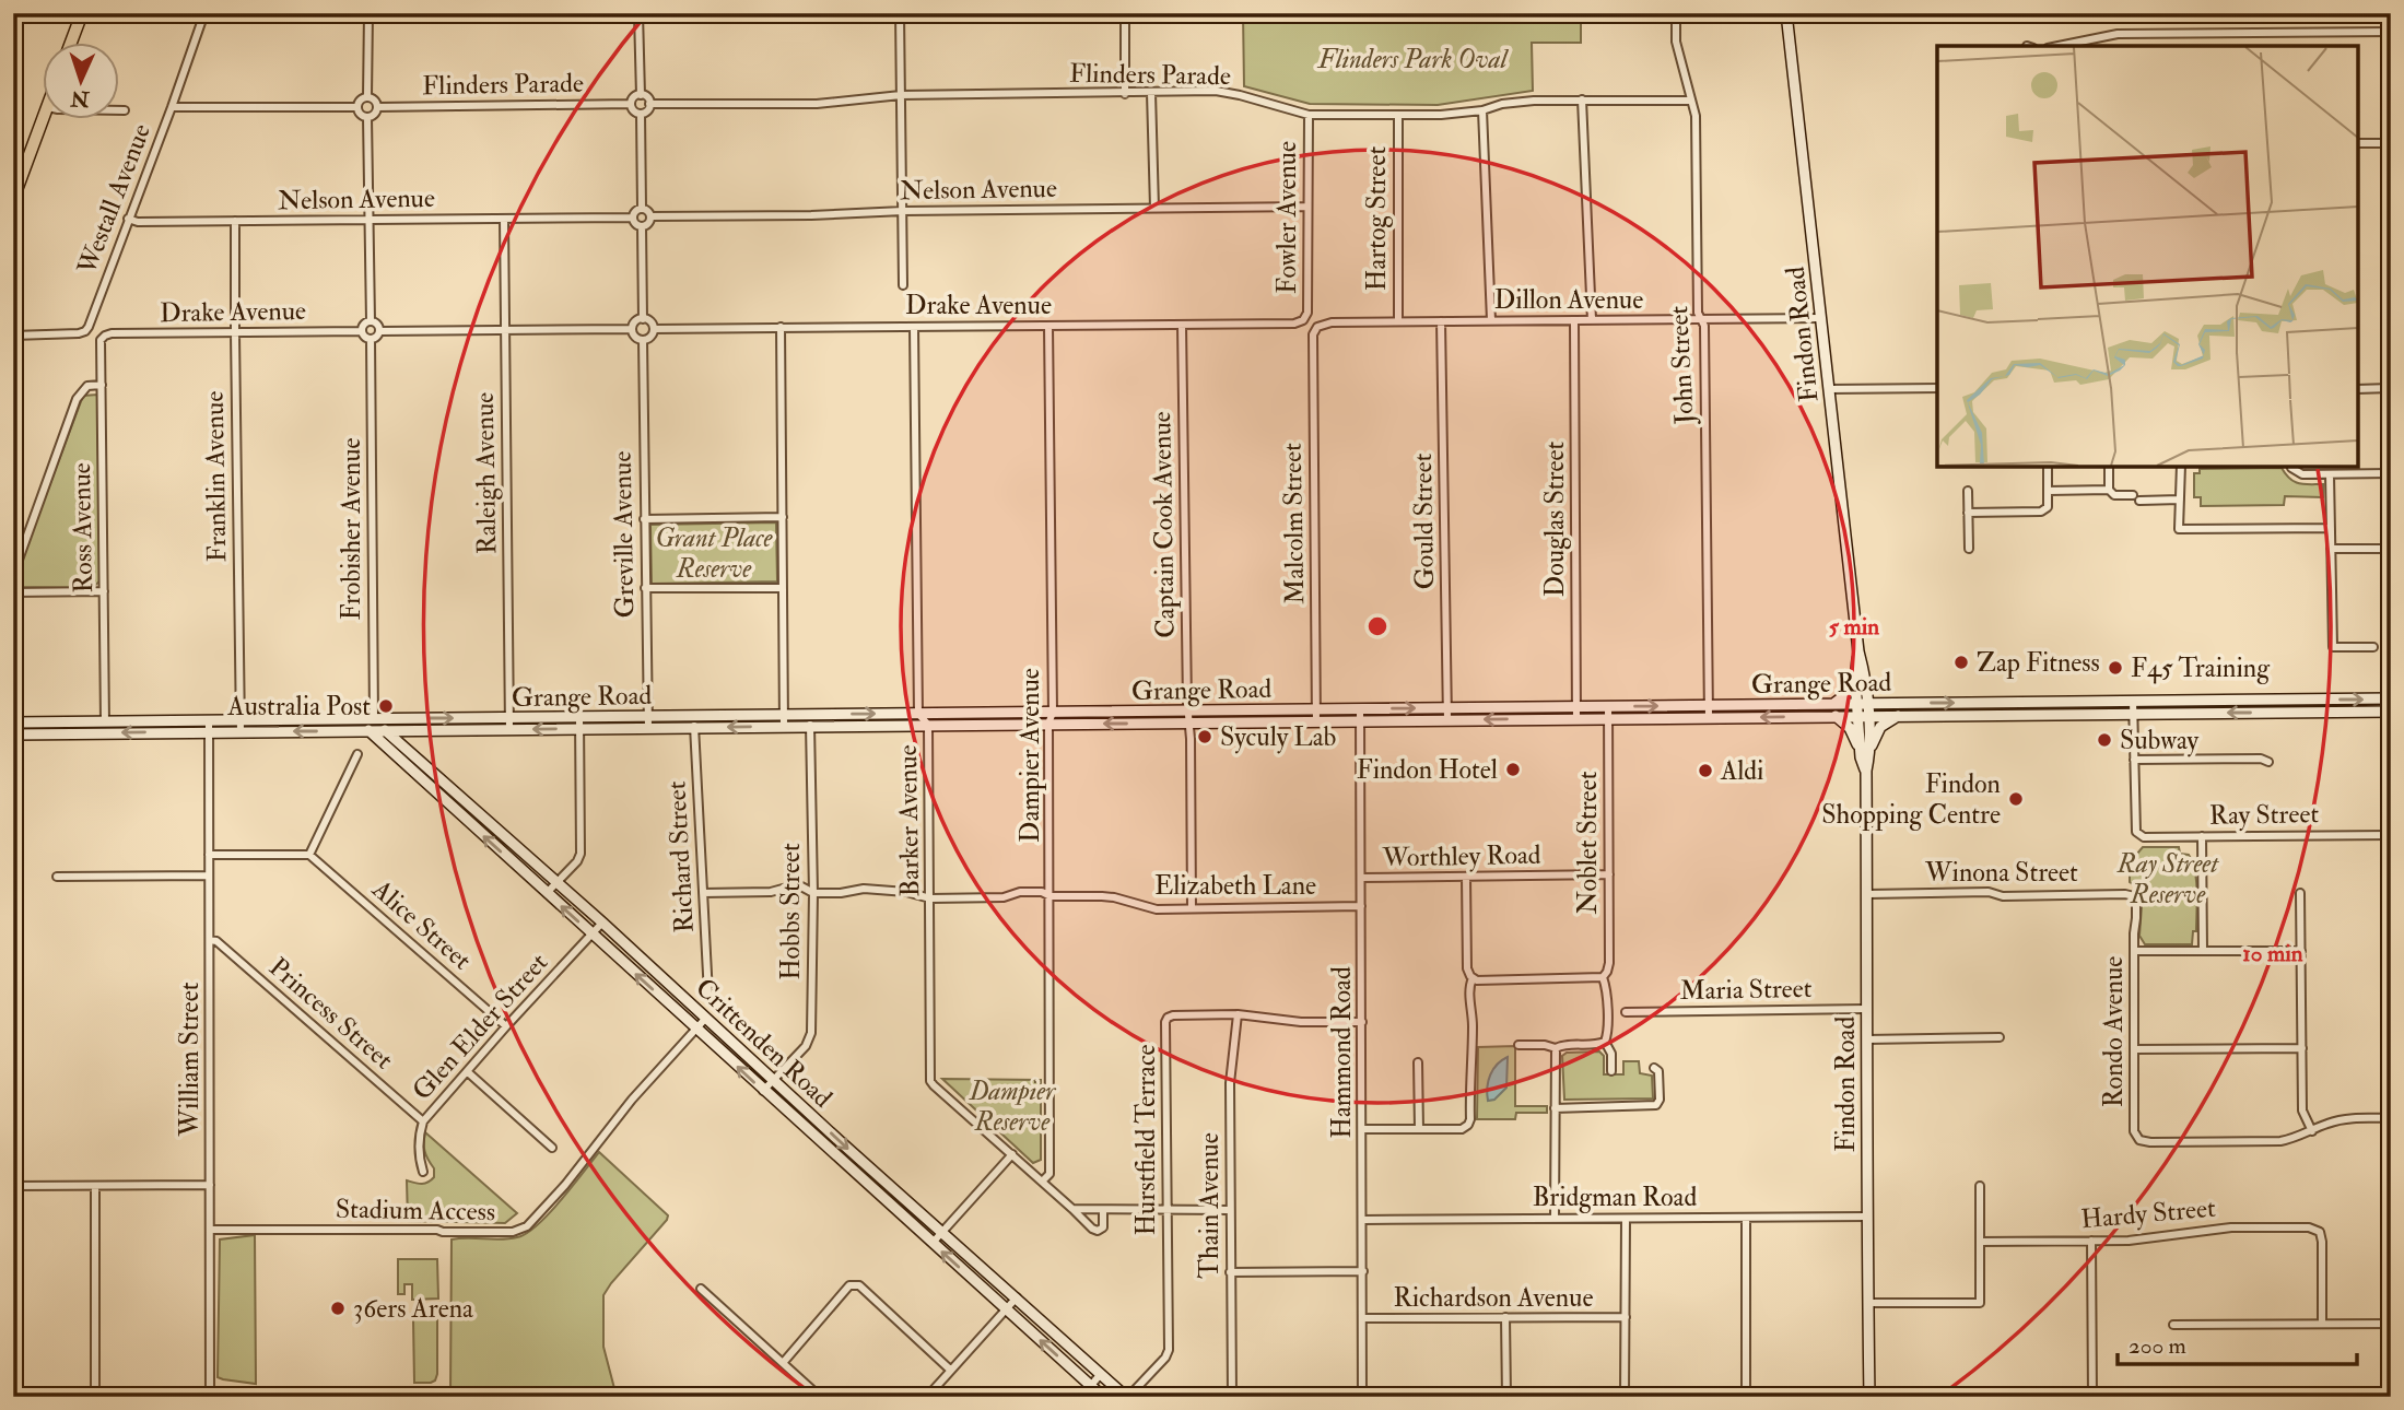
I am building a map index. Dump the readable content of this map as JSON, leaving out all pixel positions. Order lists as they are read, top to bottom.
{
  "streets": {
    "main road": ["Findon Road", "Grange Road", "Crittenden Road"],
    "street": [
      "Flinders Parade",
      "Nelson Avenue",
      "Westall Avenue",
      "Fowler Avenue",
      "Hartog Street",
      "Dillon Avenue",
      "Drake Avenue",
      "John Street",
      "Raleigh Avenue",
      "Franklin Avenue",
      "Douglas Street",
      "Gould Street",
      "Malcolm Street",
      "Captain Cook Avenue",
      "Ross Avenue",
      "Frobisher Avenue",
      "Greville Avenue",
      "Dampier Avenue",
      "Ray Street",
      "Barker Avenue",
      "Noblet Street",
      "Worthley Road",
      "Richard Street",
      "Winona Street",
      "Elizabeth Lane",
      "Hobbs Street",
      "Alice Street",
      "Maria Street",
      "Princess Street",
      "Glen Elder Street",
      "Rondo Avenue",
      "Hammond Road",
      "William Street",
      "Hurstfield Terrace",
      "Bridgman Road",
      "Thain Avenue",
      "Stadium Access",
      "Hardy Street",
      "Richardson Avenue"
    ]
  },
  "crossings": [
    ["Flinders Parade", "Fowler Avenue"],
    ["Flinders Parade", "Hartog Street"],
    ["Flinders Parade", "John Street"],
    ["Nelson Avenue", "Westall Avenue"],
    ["Nelson Avenue", "Fowler Avenue"],
    ["Nelson Avenue", "Raleigh Avenue"],
    ["Nelson Avenue", "Franklin Avenue"],
    ["Fowler Avenue", "Drake Avenue"],
    ["Hartog Street", "Dillon Avenue"],
    ["Dillon Avenue", "Findon Road"],
    ["Dillon Avenue", "John Street"],
    ["Dillon Avenue", "Douglas Street"],
    ["Dillon Avenue", "Gould Street"],
    ["Dillon Avenue", "Malcolm Street"],
    ["Drake Avenue", "Franklin Avenue"],
    ["Drake Avenue", "Captain Cook Avenue"],
    ["Drake Avenue", "Ross Avenue"],
    ["Drake Avenue", "Frobisher Avenue"],
    ["Drake Avenue", "Greville Avenue"],
    ["Drake Avenue", "Dampier Avenue"],
    ["Drake Avenue", "Barker Avenue"],
    ["Findon Road", "Grange Road"],
    ["Findon Road", "Winona Street"],
    ["Findon Road", "Maria Street"],
    ["Findon Road", "Bridgman Road"],
    ["John Street", "Grange Road"],
    ["Raleigh Avenue", "Grange Road"],
    ["Franklin Avenue", "Grange Road"],
    ["Douglas Street", "Grange Road"],
    ["Gould Street", "Grange Road"],
    ["Malcolm Street", "Grange Road"],
    ["Captain Cook Avenue", "Grange Road"],
    ["Captain Cook Avenue", "Elizabeth Lane"],
    ["Ross Avenue", "Grange Road"],
    ["Frobisher Avenue", "Grange Road"],
    ["Frobisher Avenue", "Crittenden Road"],
    ["Greville Avenue", "Grange Road"],
    ["Grange Road", "Dampier Avenue"],
    ["Grange Road", "Barker Avenue"],
    ["Grange Road", "Noblet Street"],
    ["Grange Road", "Richard Street"],
    ["Grange Road", "Hobbs Street"],
    ["Grange Road", "Crittenden Road"],
    ["Grange Road", "Hammond Road"],
    ["Grange Road", "William Street"],
    ["Dampier Avenue", "Barker Avenue"],
    ["Dampier Avenue", "Elizabeth Lane"],
    ["Barker Avenue", "Elizabeth Lane"],
    ["Noblet Street", "Worthley Road"],
    ["Worthley Road", "Hammond Road"],
    ["Richard Street", "Elizabeth Lane"],
    ["Winona Street", "Rondo Avenue"],
    ["Elizabeth Lane", "Hobbs Street"],
    ["Elizabeth Lane", "Hammond Road"],
    ["Hobbs Street", "Crittenden Road"],
    ["Alice Street", "Glen Elder Street"],
    ["Princess Street", "Glen Elder Street"],
    ["Princess Street", "William Street"],
    ["Glen Elder Street", "Crittenden Road"],
    ["Crittenden Road", "Hurstfield Terrace"],
    ["Crittenden Road", "Stadium Access"],
    ["Hammond Road", "Hurstfield Terrace"],
    ["Hammond Road", "Bridgman Road"],
    ["Hammond Road", "Richardson Avenue"],
    ["William Street", "Stadium Access"],
    ["Hurstfield Terrace", "Thain Avenue"]
  ],
  "parks": [
    "Flinders Park Oval",
    "Grant Place Reserve",
    "Ray Street Reserve",
    "Dampier Reserve"
  ],
  "places": [
    "Zap Fitness",
    "F45 Training",
    "Australia Post",
    "Syculy Lab",
    "Subway",
    "Findon Hotel",
    "Aldi",
    "Findon Shopping Centre",
    "36ers Arena"
  ],
  "scale_bar": "200 m",
  "north": "bottom",
  "rings": ["5 min", "10 min"]
}
